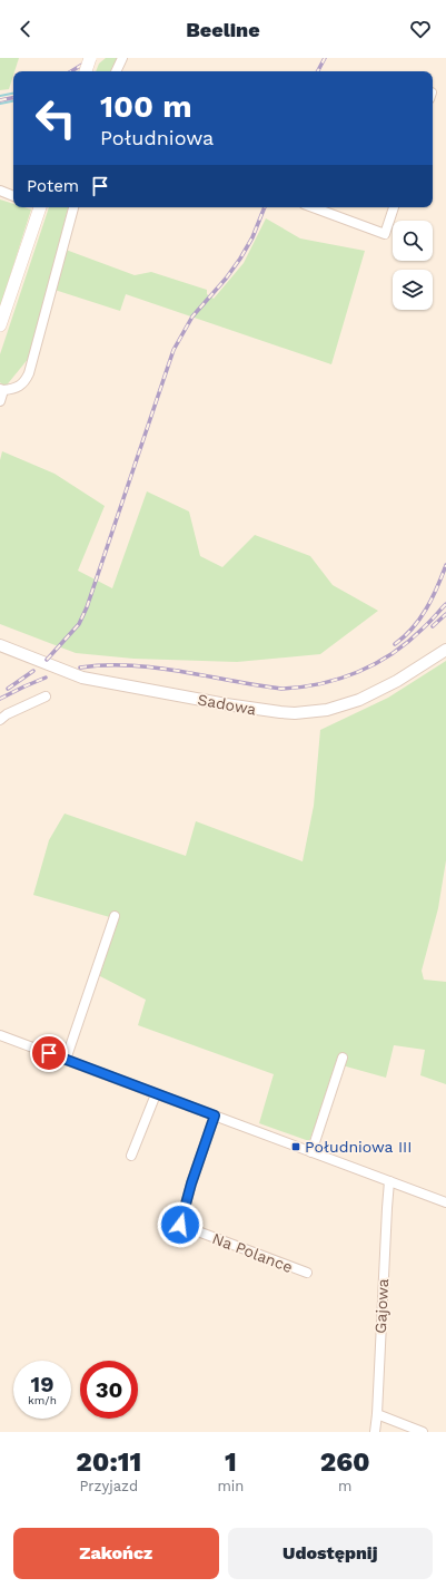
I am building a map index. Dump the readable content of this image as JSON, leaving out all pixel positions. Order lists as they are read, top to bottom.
{
  "streets": {
    "street": ["Sadowa", "Na Polance", "Gajowa"]
  },
  "places": {
    "transit": ["Południowa III"]
  },
  "page": {
    "header": "Beeline",
    "turn": ["100 m", "Południowa"],
    "then": "Potem",
    "speed": "19 km/h",
    "limit": "30",
    "eta": [
      "20:11",
      "Przyjazd",
      "1",
      "min",
      "260",
      "m"
    ],
    "buttons": ["Zakończ", "Udostępnij"]
  }
}
